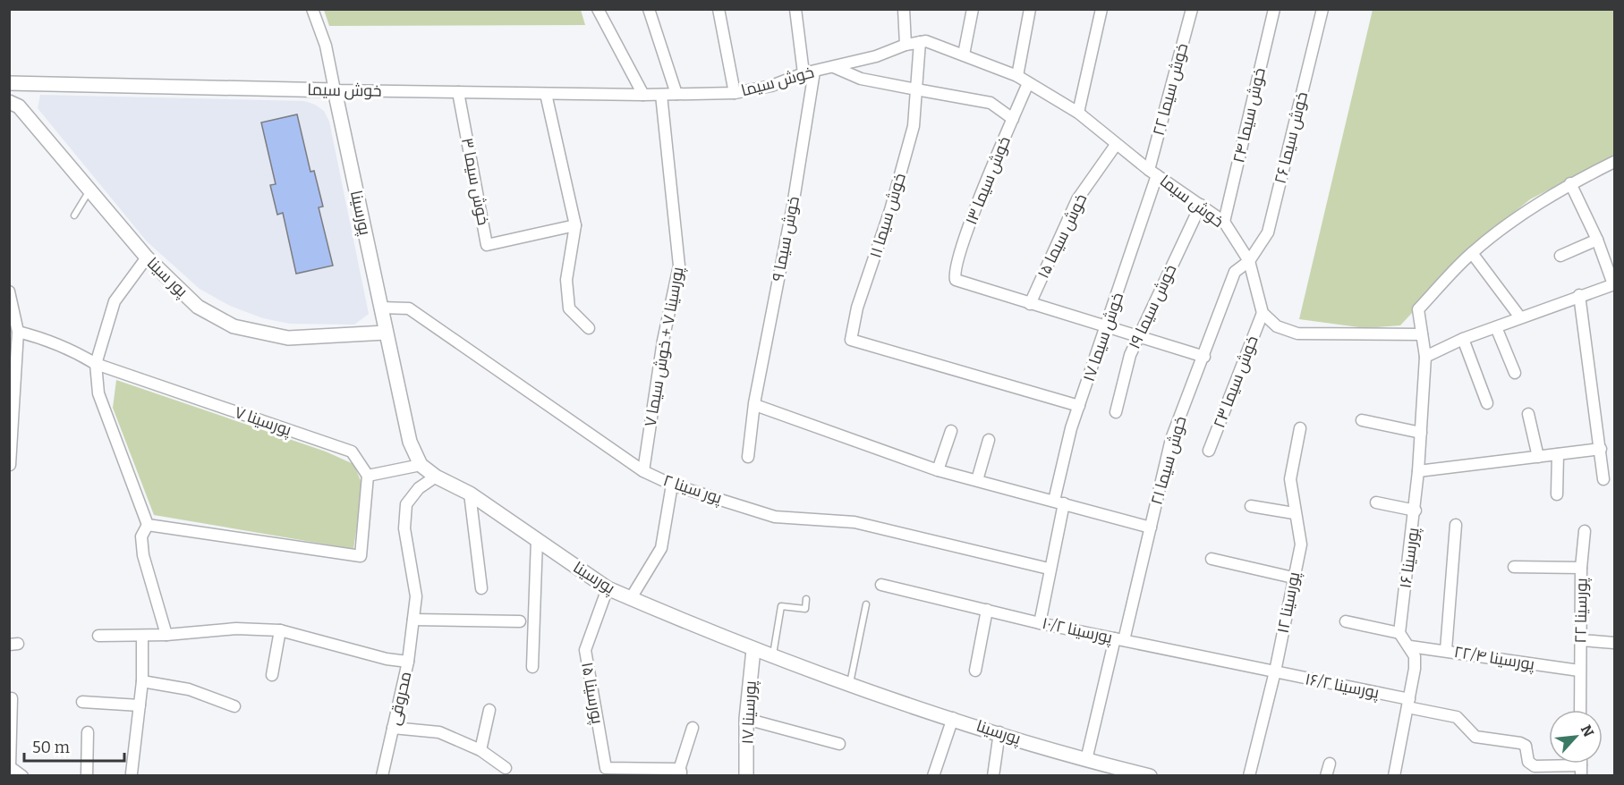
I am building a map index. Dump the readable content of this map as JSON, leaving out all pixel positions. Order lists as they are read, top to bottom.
{
  "streets": {
    "street": [
      "خوش سیما",
      "خوش سیما ۲۲",
      "خوش سیما ۲۴",
      "خوش سیما ۲۶",
      "خوش سیما ۱۳",
      "خوش سیما ۳",
      "پورسینا",
      "خوش سیما ۱۱",
      "خوش سیما ۱۵",
      "خوش سیما ۹",
      "پور سینا",
      "خوش سیما ۱۹",
      "خوش سیما ۱۷",
      "پورسینا ۷ + خوش سیما ۷",
      "خوش سیما ۲۳",
      "پورسینا ۷",
      "خوش سیما ۲۱",
      "پور سینا ۲",
      "پورسینا ۱۶",
      "پورسینا ۱۲",
      "پورسینا ۲۲",
      "پورسینا ۱۰/۲",
      "پورسینا ۲۲/۴",
      "پورسینا ۱۶/۲",
      "پورسینا ۱۵",
      "محروقی",
      "پورسینا ۱۷"
    ]
  },
  "crossings": [
    ["خوش سیما", "خوش سیما ۲۲"],
    ["خوش سیما", "خوش سیما ۲۴"],
    ["خوش سیما", "خوش سیما ۲۶"],
    ["خوش سیما", "خوش سیما ۱۳"],
    ["خوش سیما", "خوش سیما ۳"],
    ["خوش سیما", "پورسینا"],
    ["خوش سیما", "خوش سیما ۱۱"],
    ["خوش سیما", "خوش سیما ۱۵"],
    ["خوش سیما", "خوش سیما ۹"],
    ["خوش سیما", "خوش سیما ۱۹"],
    ["خوش سیما", "خوش سیما ۱۷"],
    ["خوش سیما", "پورسینا ۷ + خوش سیما ۷"],
    ["خوش سیما", "خوش سیما ۲۳"],
    ["خوش سیما", "خوش سیما ۲۱"],
    ["خوش سیما ۲۲", "خوش سیما ۱۷"],
    ["خوش سیما ۲۶", "خوش سیما ۲۱"],
    ["خوش سیما ۱۳", "خوش سیما ۱۵"],
    ["پورسینا", "پور سینا"],
    ["پورسینا", "خوش سیما ۲۱"],
    ["پورسینا", "پور سینا ۲"],
    ["پورسینا", "پورسینا ۱۵"],
    ["پورسینا", "محروقی"],
    ["پورسینا", "پورسینا ۱۷"],
    ["خوش سیما ۱۱", "خوش سیما ۱۷"],
    ["خوش سیما ۱۷", "پور سینا ۲"],
    ["خوش سیما ۱۷", "پورسینا ۱۰/۲"],
    ["پورسینا ۷ + خوش سیما ۷", "پور سینا ۲"],
    ["خوش سیما ۲۱", "پورسینا ۱۰/۲"],
    ["پورسینا ۱۲", "پورسینا ۱۰/۲"],
    ["پورسینا ۱۲", "پورسینا ۱۶/۲"],
    ["پورسینا ۲۲", "پورسینا ۲۲/۴"],
    ["پورسینا ۱۰/۲", "پورسینا ۱۶/۲"]
  ],
  "scale_bar": "50 m",
  "north": "top right"
}
